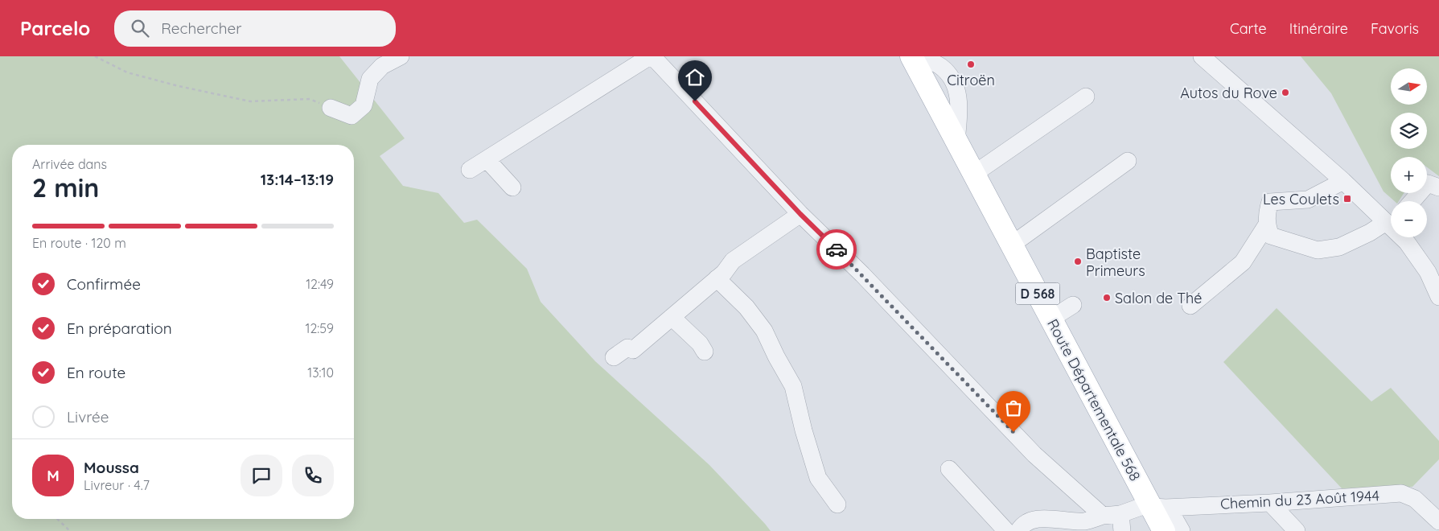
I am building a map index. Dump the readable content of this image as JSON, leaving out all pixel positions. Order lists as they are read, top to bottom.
{
  "streets": {
    "main road": ["D 568", "Route Départementale 568"],
    "street": ["Chemin du 23 Août 1944"]
  },
  "crossings": [
    ["Route Départementale 568", "Chemin du 23 Août 1944"]
  ],
  "places": {
    "other": [
      "Citroën",
      "Autos du Rove",
      "Baptiste Primeurs",
      "Salon de Thé"
    ],
    "transit": ["Les Coulets"]
  },
  "north": "right",
  "page": {
    "header": "Parcelo",
    "search": "Rechercher",
    "nav": ["Carte", "Itinéraire", "Favoris"],
    "map_buttons": ["+", "−"],
    "heading": ["2 min", "Arrivée dans", "13:14–13:19"],
    "panel": ["Moussa", "Livreur · 4.7"],
    "bar": "En route · 120 m",
    "list": [
      ["Confirmée", "12:49"],
      ["En préparation", "12:59"],
      ["En route", "13:10"],
      "Livrée"
    ],
    "round": "M"
  }
}
